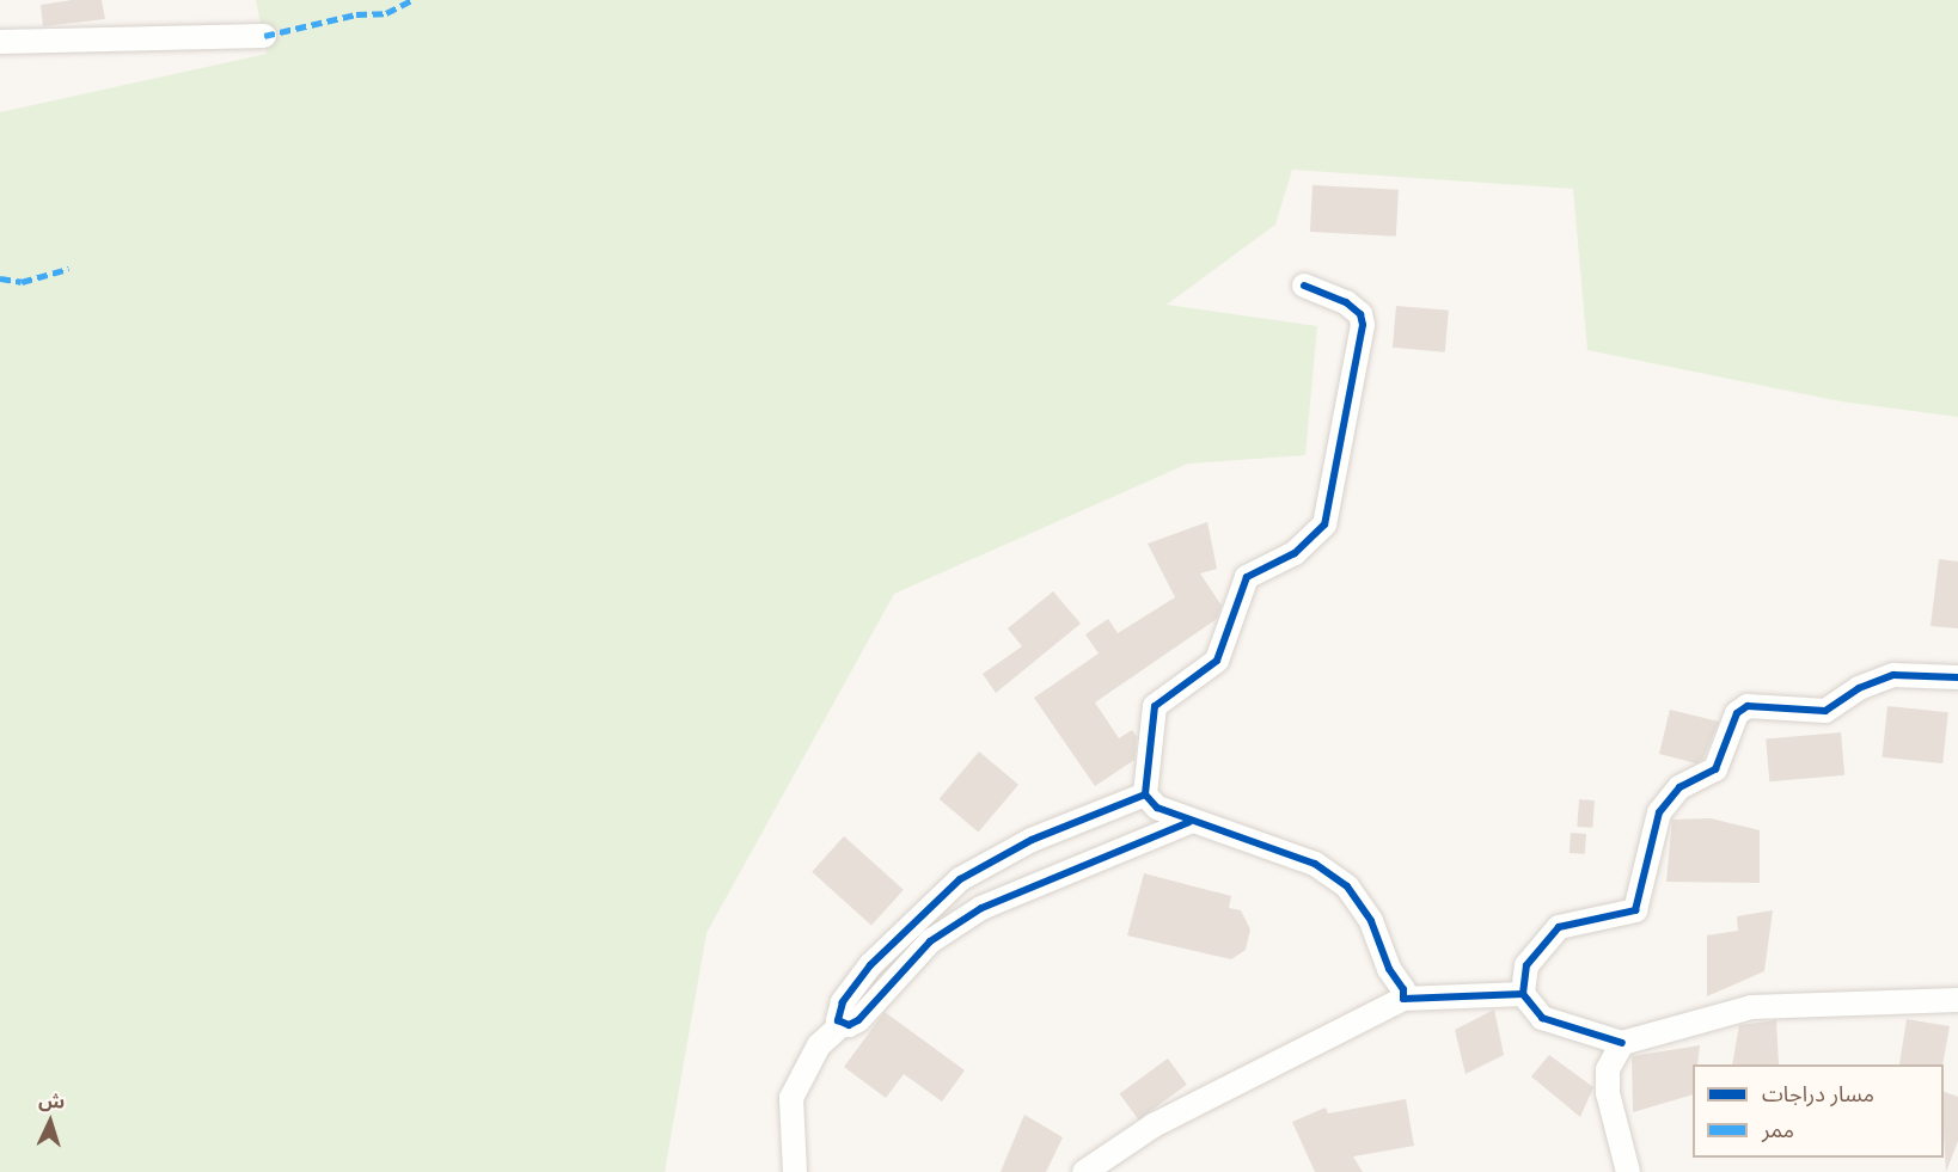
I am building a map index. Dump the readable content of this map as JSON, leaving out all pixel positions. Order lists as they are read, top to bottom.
{
  "legend": ["مسار دراجات", "ممر"],
  "north": "top"
}
